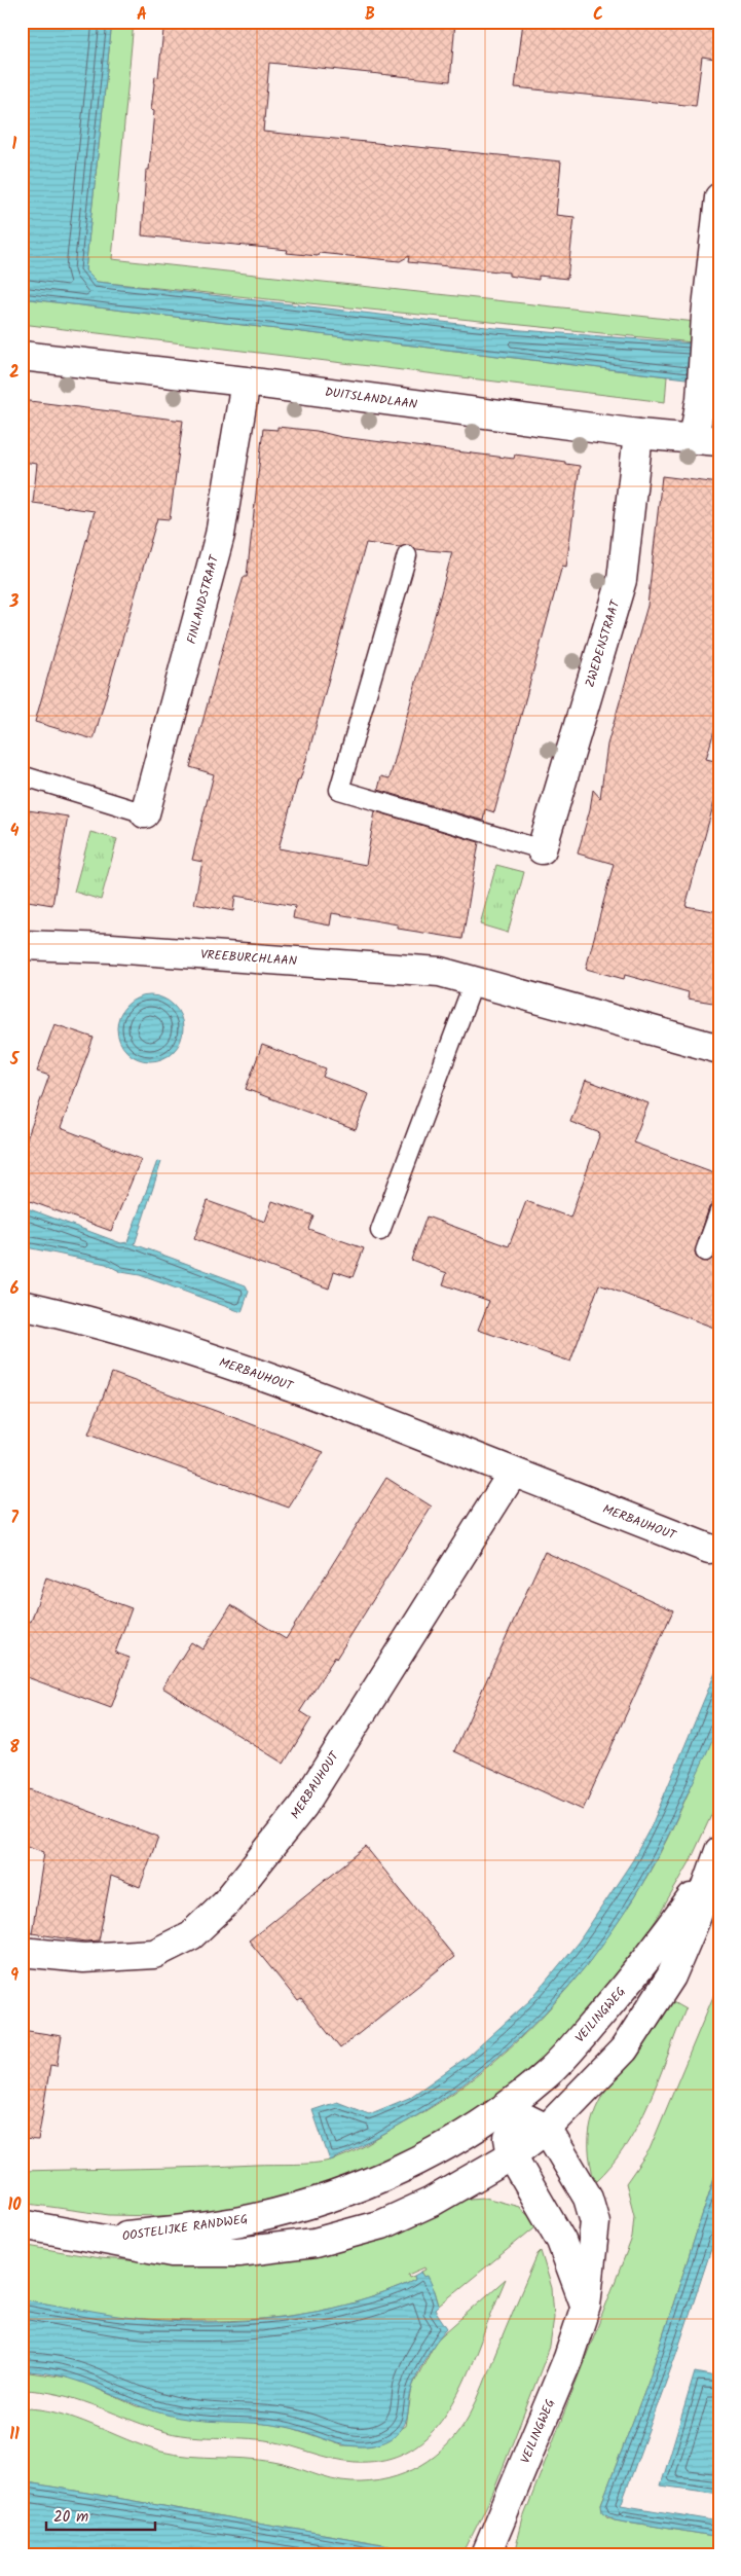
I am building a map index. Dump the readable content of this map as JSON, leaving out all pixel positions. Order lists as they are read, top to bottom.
{
  "streets": {
    "street": [
      "DUITSLANDLAAN",
      "FINLANDSTRAAT",
      "ZWEDENSTRAAT",
      "VREEBURCHLAAN",
      "MERBAUHOUT",
      "VEILINGWEG",
      "OOSTELIJKE RANDWEG"
    ]
  },
  "crossings": [
    ["DUITSLANDLAAN", "FINLANDSTRAAT"],
    ["DUITSLANDLAAN", "ZWEDENSTRAAT"],
    ["VEILINGWEG", "OOSTELIJKE RANDWEG"]
  ],
  "scale_bar": "20 m",
  "grid": {
    "columns": ["A", "B", "C"],
    "rows": [
      "1",
      "2",
      "3",
      "4",
      "5",
      "6",
      "7",
      "8",
      "9",
      "10",
      "11"
    ]
  }
}
